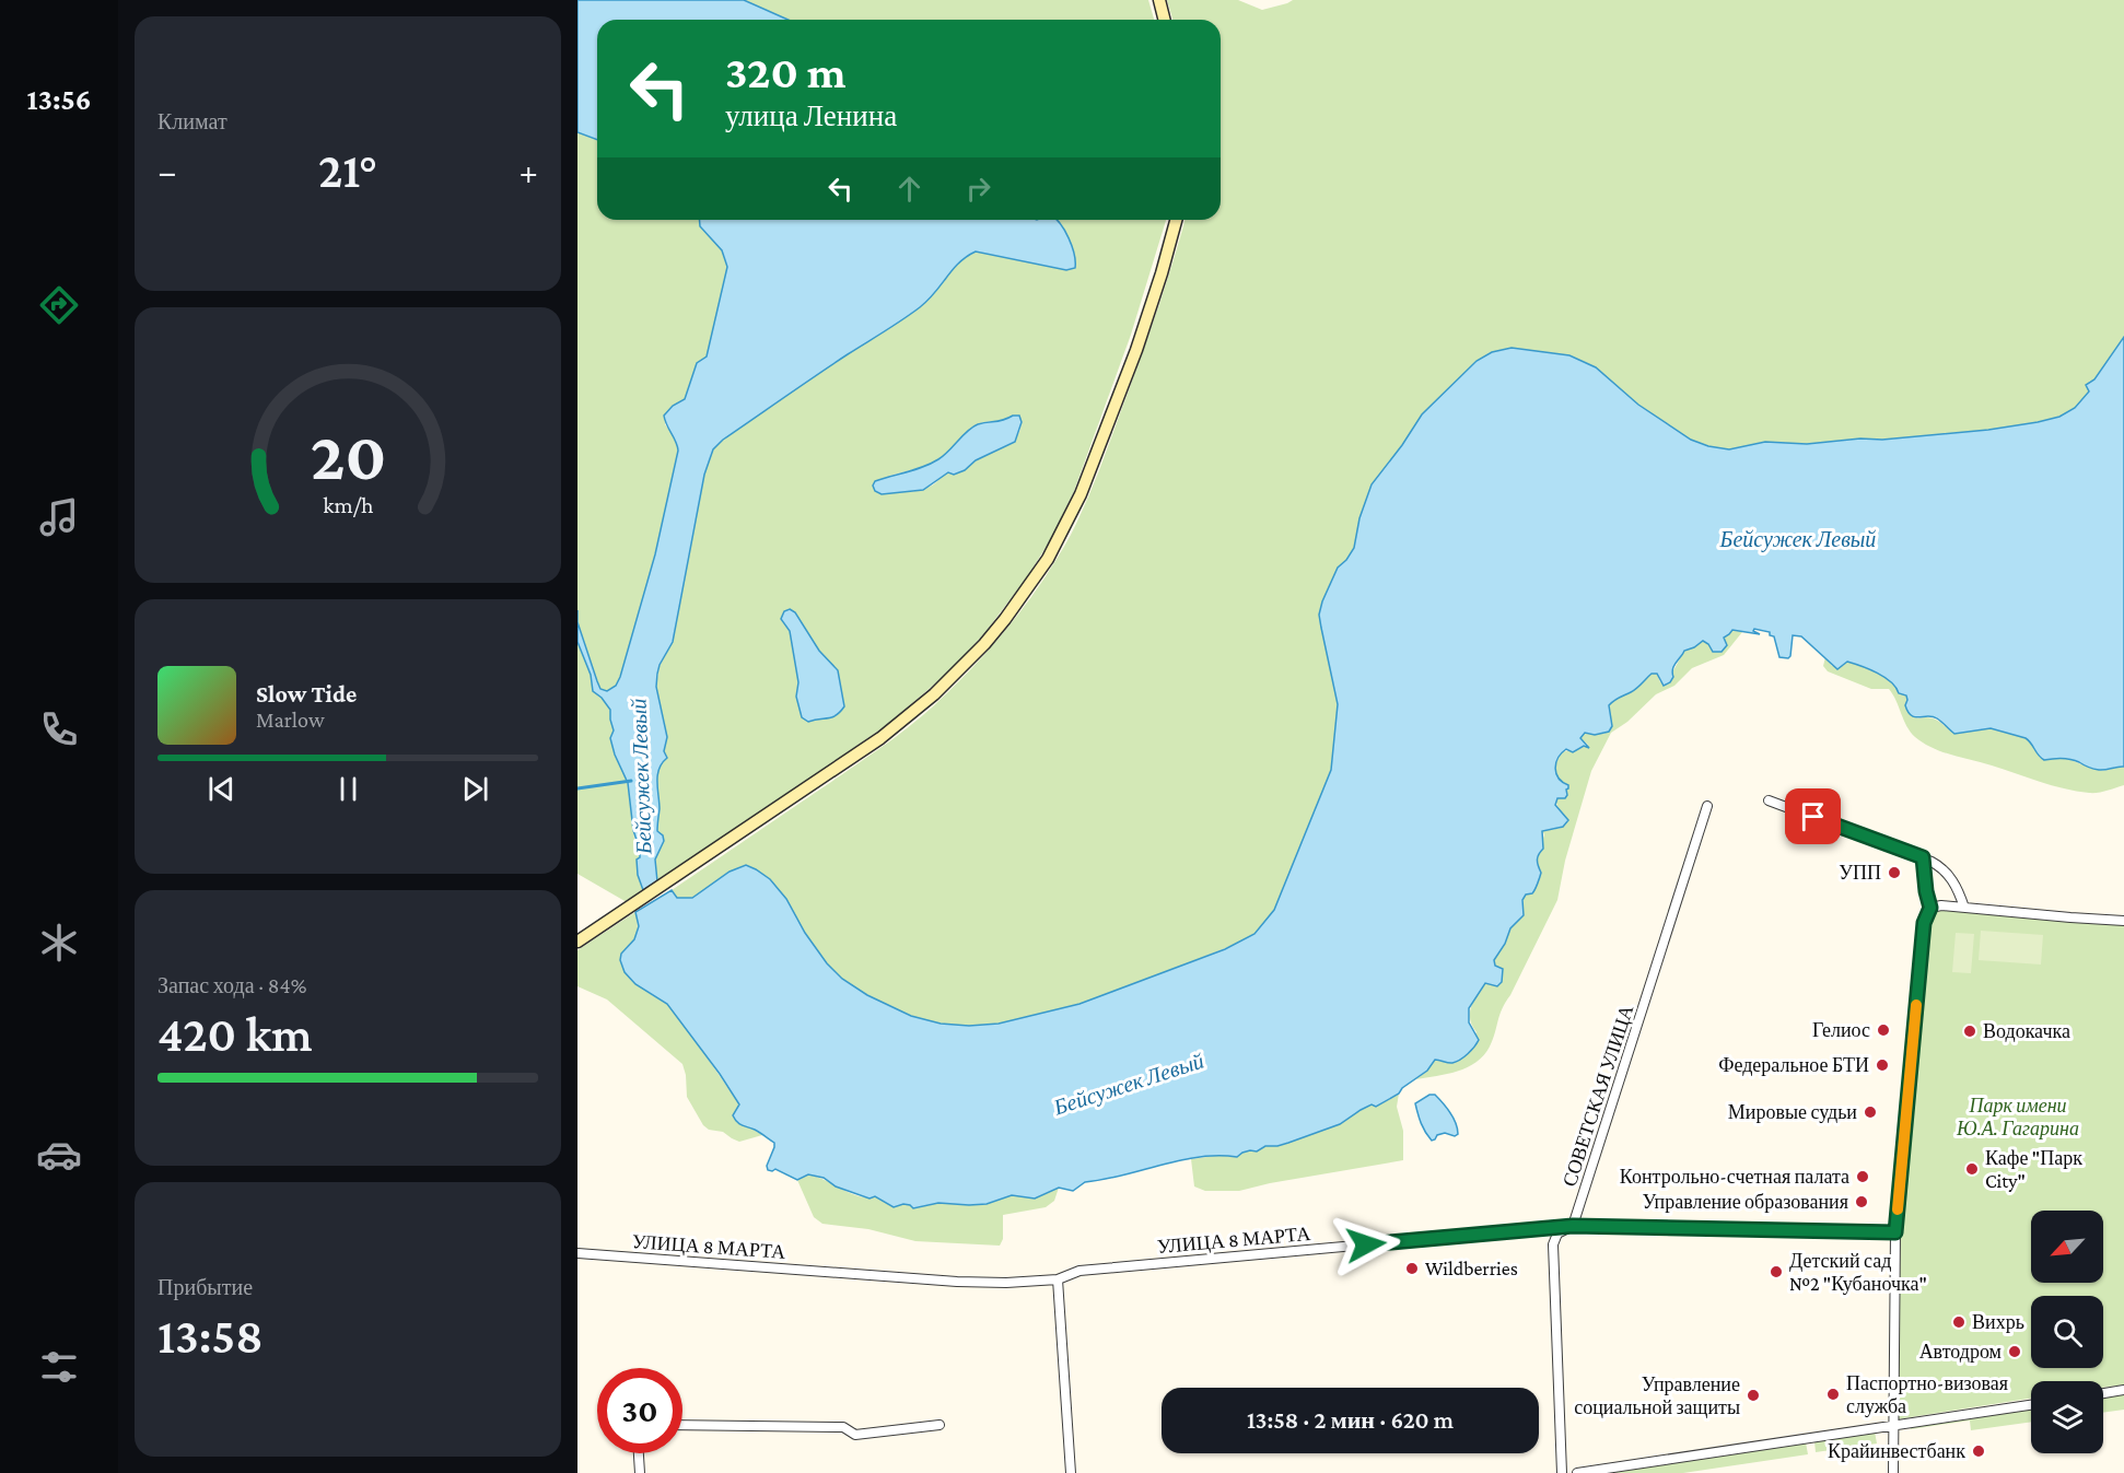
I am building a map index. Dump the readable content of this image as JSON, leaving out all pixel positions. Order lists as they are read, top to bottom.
{
  "streets": {
    "street": ["СОВЕТСКАЯ УЛИЦА", "УЛИЦА 8 МАРТА"]
  },
  "crossings": [
    ["СОВЕТСКАЯ УЛИЦА", "УЛИЦА 8 МАРТА"]
  ],
  "water": ["Бейсужек Левый"],
  "parks": ["Парк имени Ю.А. Гагарина"],
  "places": [
    "УПП",
    "Гелиос",
    "Водокачка",
    "Федеральное БТИ",
    "Мировые судьи",
    "Кафе \"Парк City\"",
    "Контрольно-счетная палата",
    "Управление образования",
    "Wildberries",
    "Детский сад №2 \"Кубаночка\"",
    "Вихрь",
    "Автодром",
    "Паспортно-визовая служба",
    "Управление социальной защиты",
    "Крайинвестбанк"
  ],
  "north": "bottom left",
  "page": {
    "tabs": "13:56",
    "tile": [
      "Климат",
      ["Запас хода · 84%", "420 km"],
      ["Прибытие", "13:58"]
    ],
    "turn": ["320 m", "улица Ленина"],
    "heat": ["−", "21°", "+"],
    "song": ["Slow Tide", "Marlow"],
    "limit": "30",
    "trip": "13:58 · 2 мин · 620 m",
    "gauge": ["20", "km/h"]
  }
}
